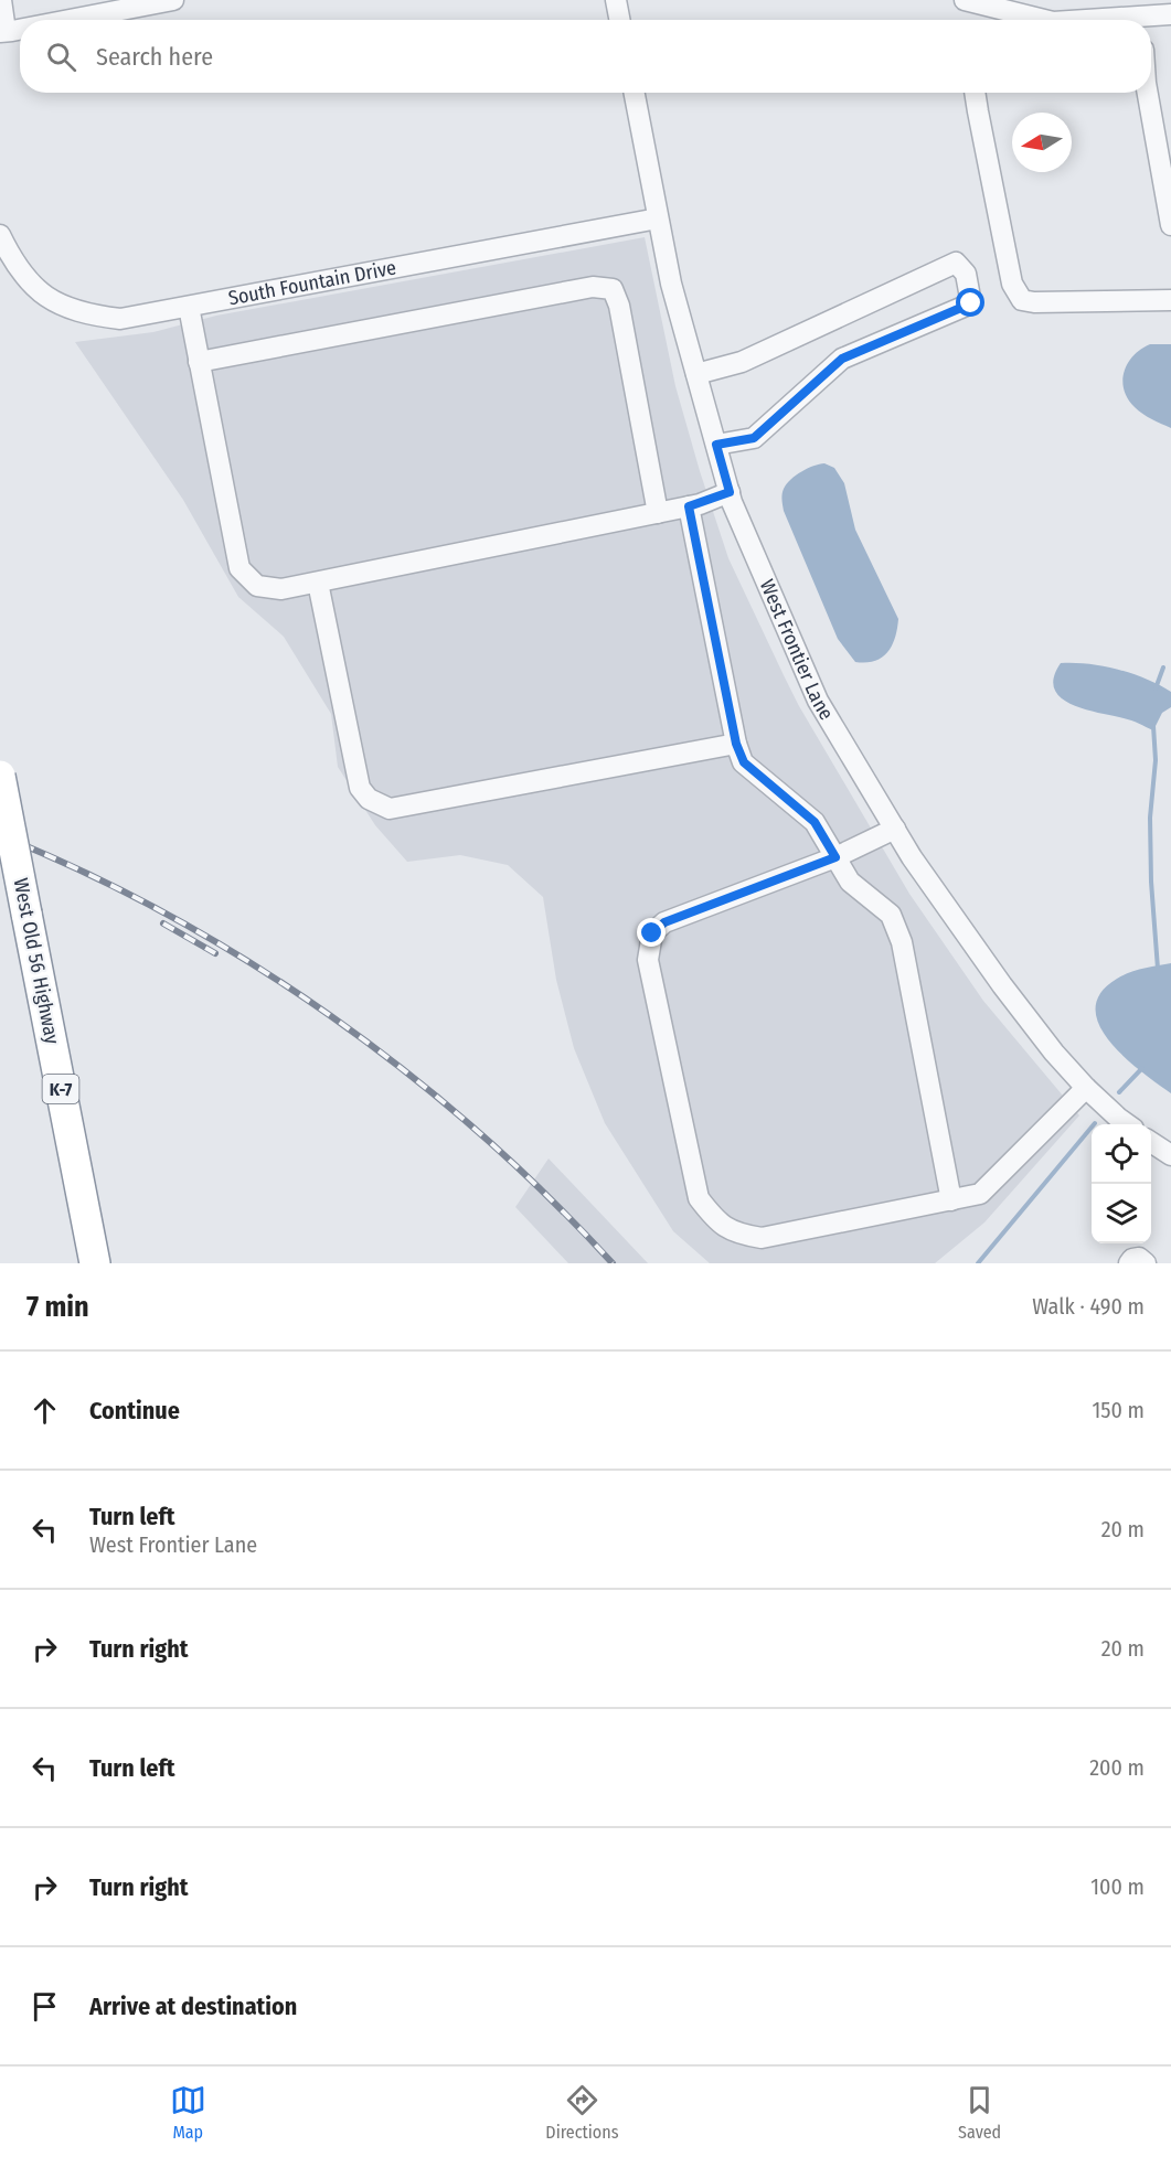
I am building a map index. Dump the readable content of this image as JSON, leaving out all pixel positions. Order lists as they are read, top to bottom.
{
  "streets": {
    "highway": ["West Old 56 Highway", "K-7"],
    "street": ["South Fountain Drive", "West Frontier Lane"]
  },
  "crossings": [
    ["South Fountain Drive", "West Frontier Lane"]
  ],
  "north": "left",
  "page": {
    "search": "Search here",
    "heading": ["7 min", "Walk · 490 m"],
    "list": [
      ["Continue", "150 m"],
      ["Turn left", "West Frontier Lane", "20 m"],
      ["Turn right", "20 m"],
      ["Turn left", "200 m"],
      ["Turn right", "100 m"],
      "Arrive at destination"
    ],
    "nav": ["Map", "Directions", "Saved"]
  }
}
